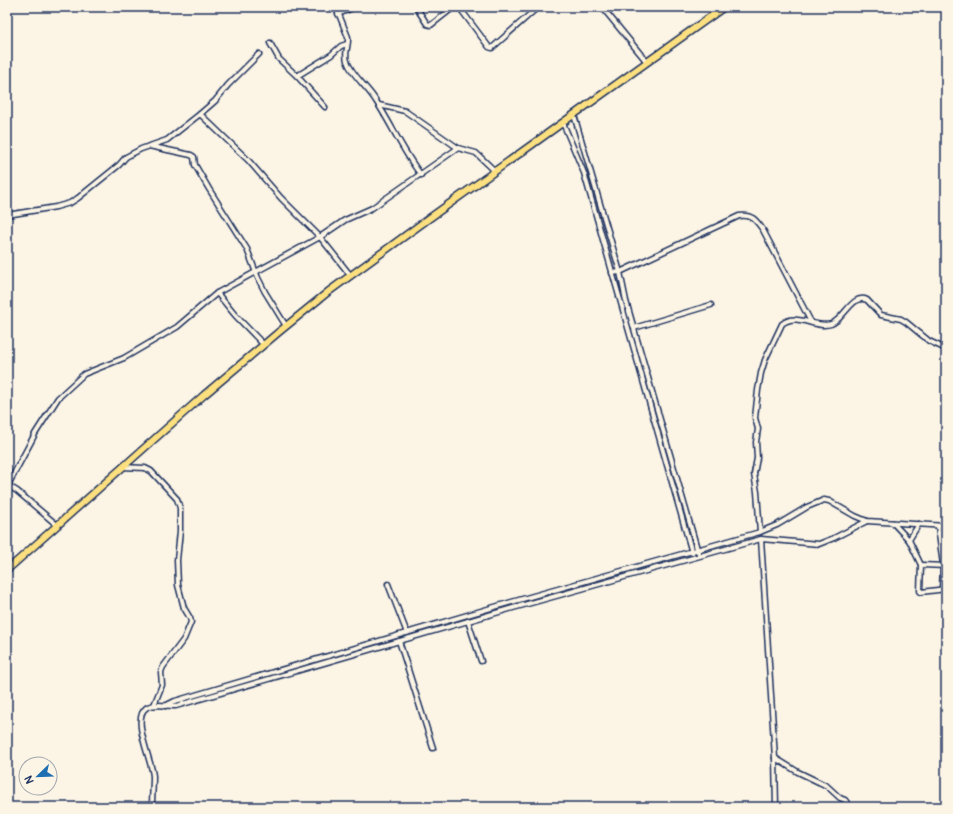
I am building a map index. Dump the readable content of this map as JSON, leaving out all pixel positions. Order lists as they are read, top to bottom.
{
  "north": "bottom left"
}
